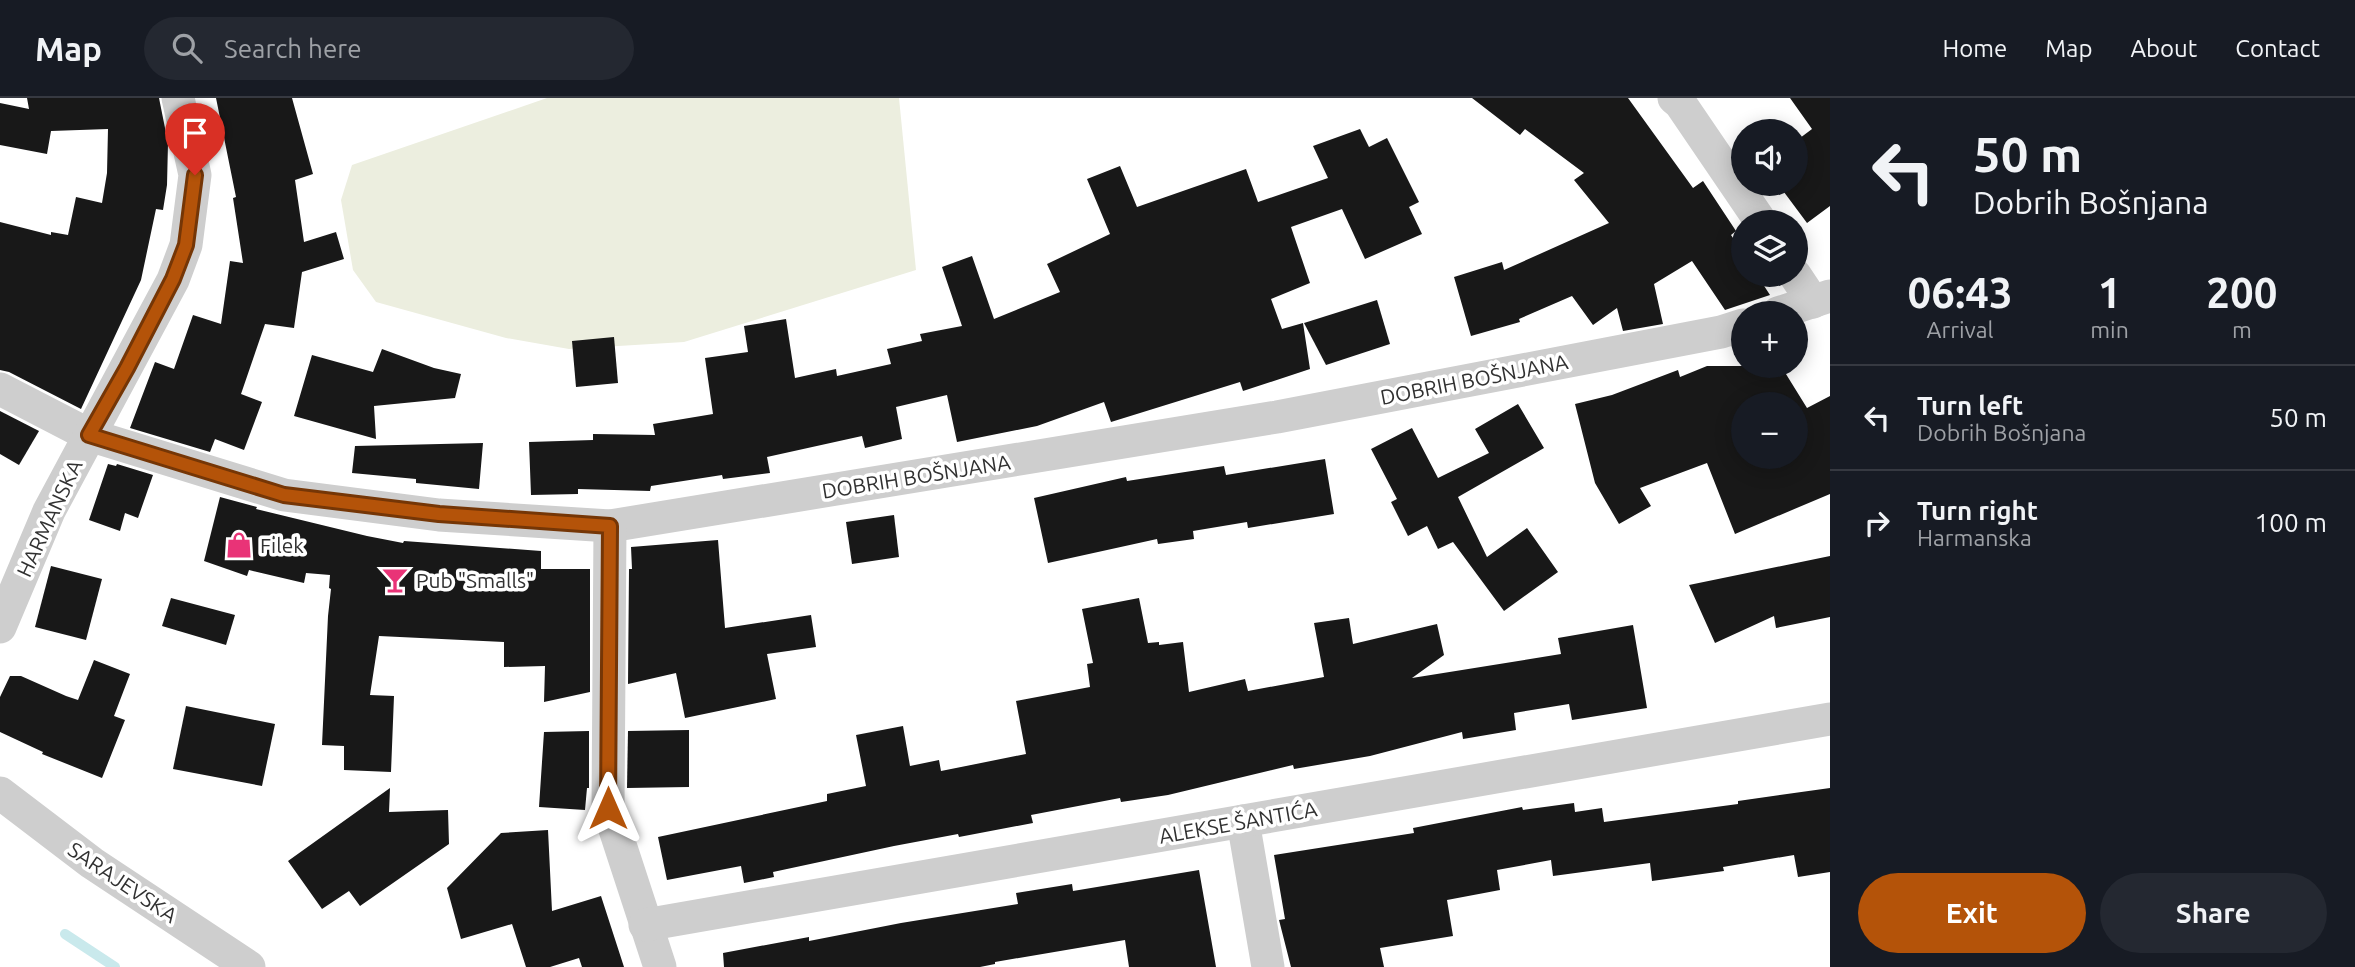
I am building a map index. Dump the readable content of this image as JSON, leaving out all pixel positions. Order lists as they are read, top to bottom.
{
  "streets": {
    "street": [
      "DOBRIH BOŠNJANA",
      "HARMANSKA",
      "ALEKSE ŠANTIĆA",
      "SARAJEVSKA"
    ]
  },
  "crossings": [
    ["DOBRIH BOŠNJANA", "HARMANSKA"]
  ],
  "places": {
    "shop": ["Filek"],
    "bar": ["Pub \"Smalls\""]
  },
  "page": {
    "header": "Map",
    "search": "Search here",
    "nav": [
      "Home",
      "Map",
      "About",
      "Contact"
    ],
    "turn": ["50 m", "Dobrih Bošnjana"],
    "map_buttons": ["+", "−"],
    "eta": [
      "06:43",
      "Arrival",
      "1",
      "min",
      "200",
      "m"
    ],
    "list": [
      {
        "name": "Turn left",
        "note": "Dobrih Bošnjana",
        "value": "50 m"
      },
      {
        "name": "Turn right",
        "note": "Harmanska",
        "value": "100 m"
      }
    ],
    "buttons": ["Exit", "Share"]
  }
}
